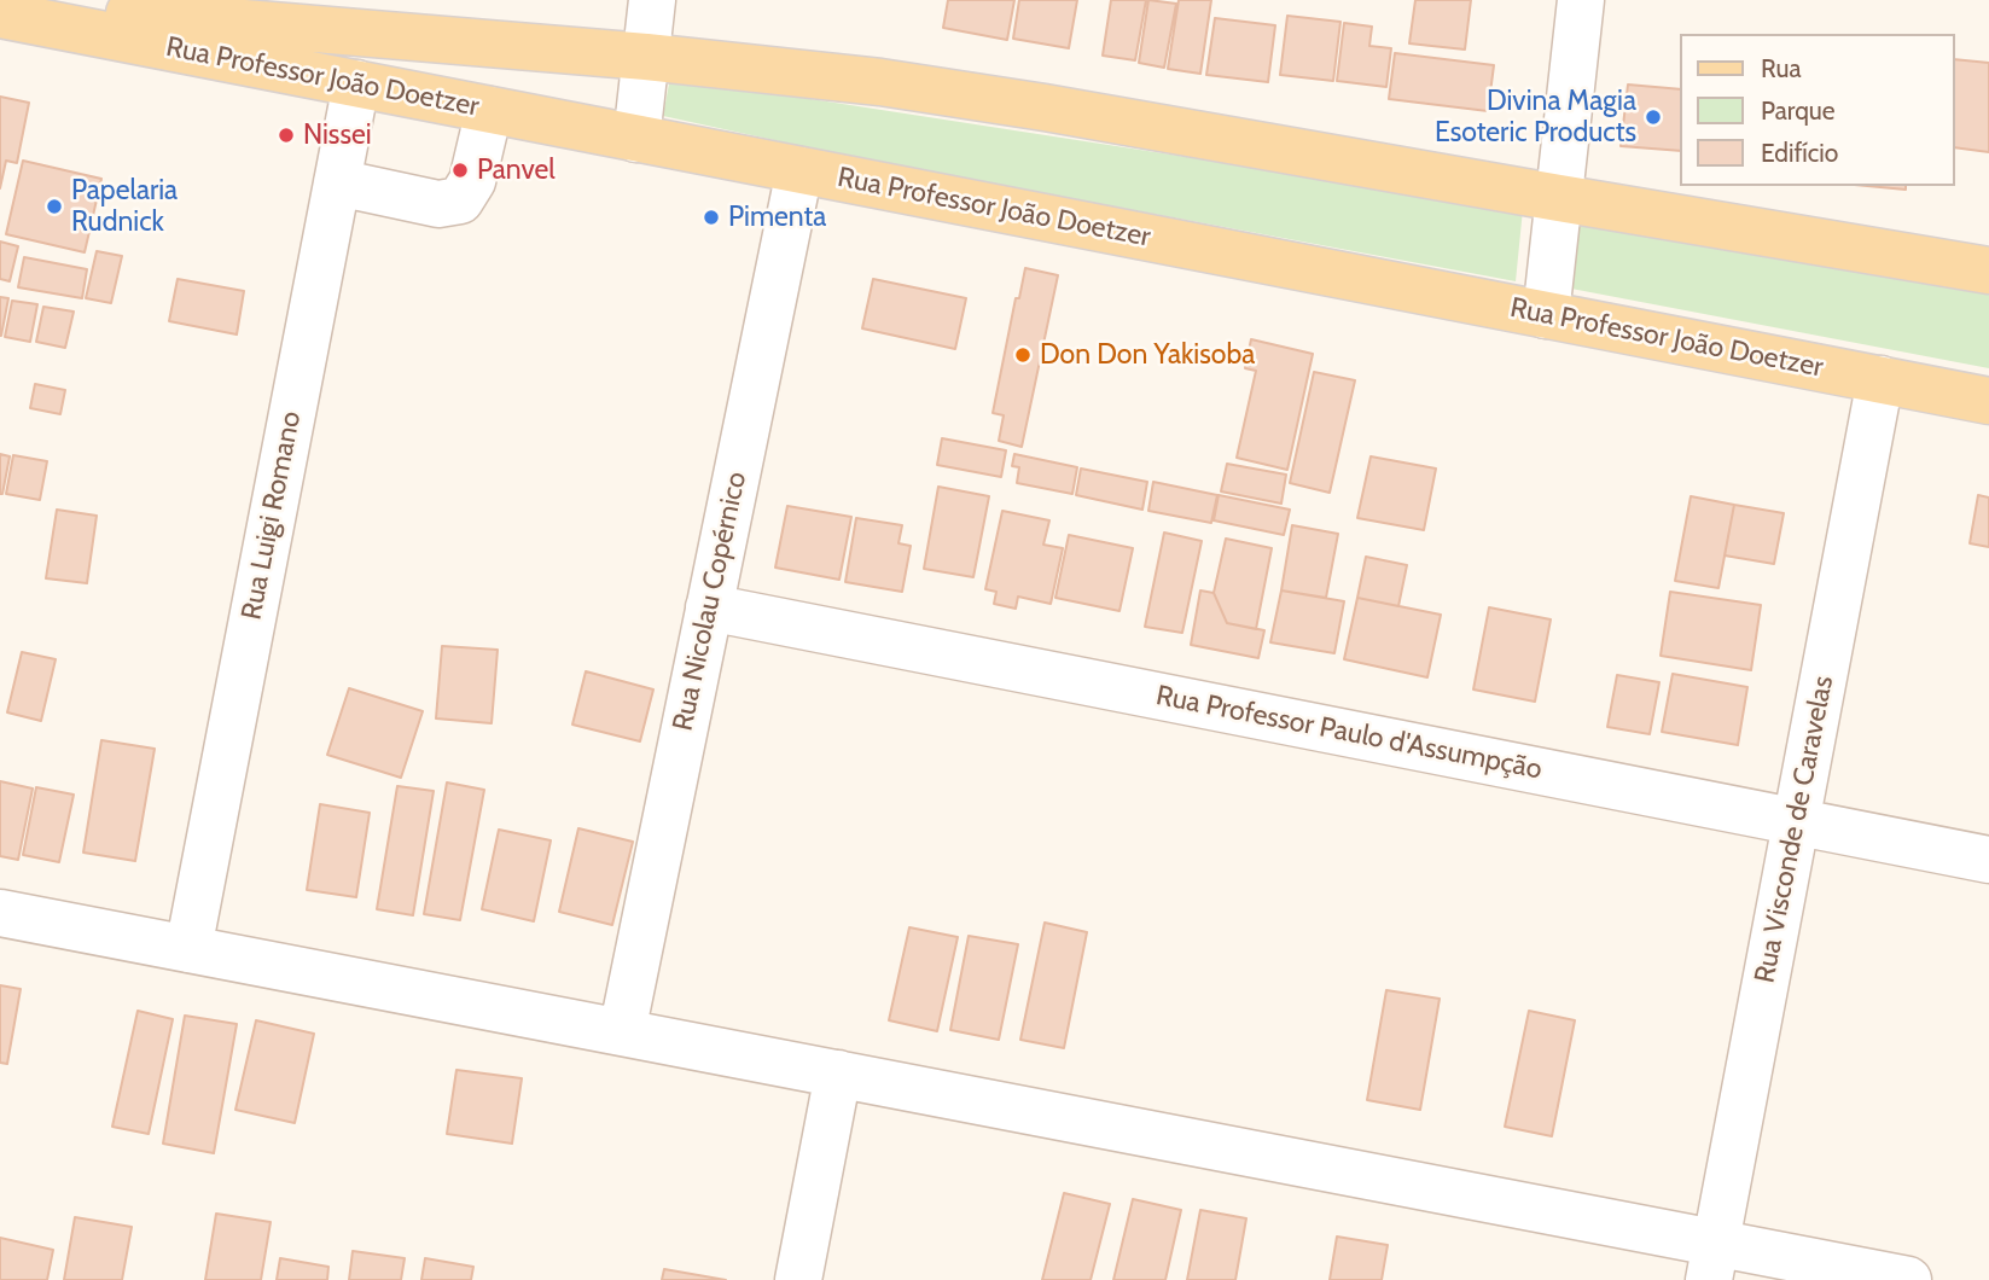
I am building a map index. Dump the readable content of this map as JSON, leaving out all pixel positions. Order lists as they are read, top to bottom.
{
  "streets": {
    "main road": ["Rua Professor João Doetzer"],
    "street": [
      "Rua Luigi Romano",
      "Rua Nicolau Copérnico",
      "Rua Professor Paulo d'Assumpção",
      "Rua Visconde de Caravelas"
    ]
  },
  "crossings": [
    ["Rua Professor João Doetzer", "Rua Luigi Romano"],
    ["Rua Professor João Doetzer", "Rua Nicolau Copérnico"],
    ["Rua Professor João Doetzer", "Rua Visconde de Caravelas"],
    ["Rua Nicolau Copérnico", "Rua Professor Paulo d'Assumpção"],
    ["Rua Professor Paulo d'Assumpção", "Rua Visconde de Caravelas"]
  ],
  "places": [
    "Divina Magia Esoteric Products",
    "Nissei",
    "Panvel",
    "Papelaria Rudnick",
    "Pimenta",
    "Don Don Yakisoba"
  ],
  "legend": ["Rua", "Parque", "Edifício"]
}
